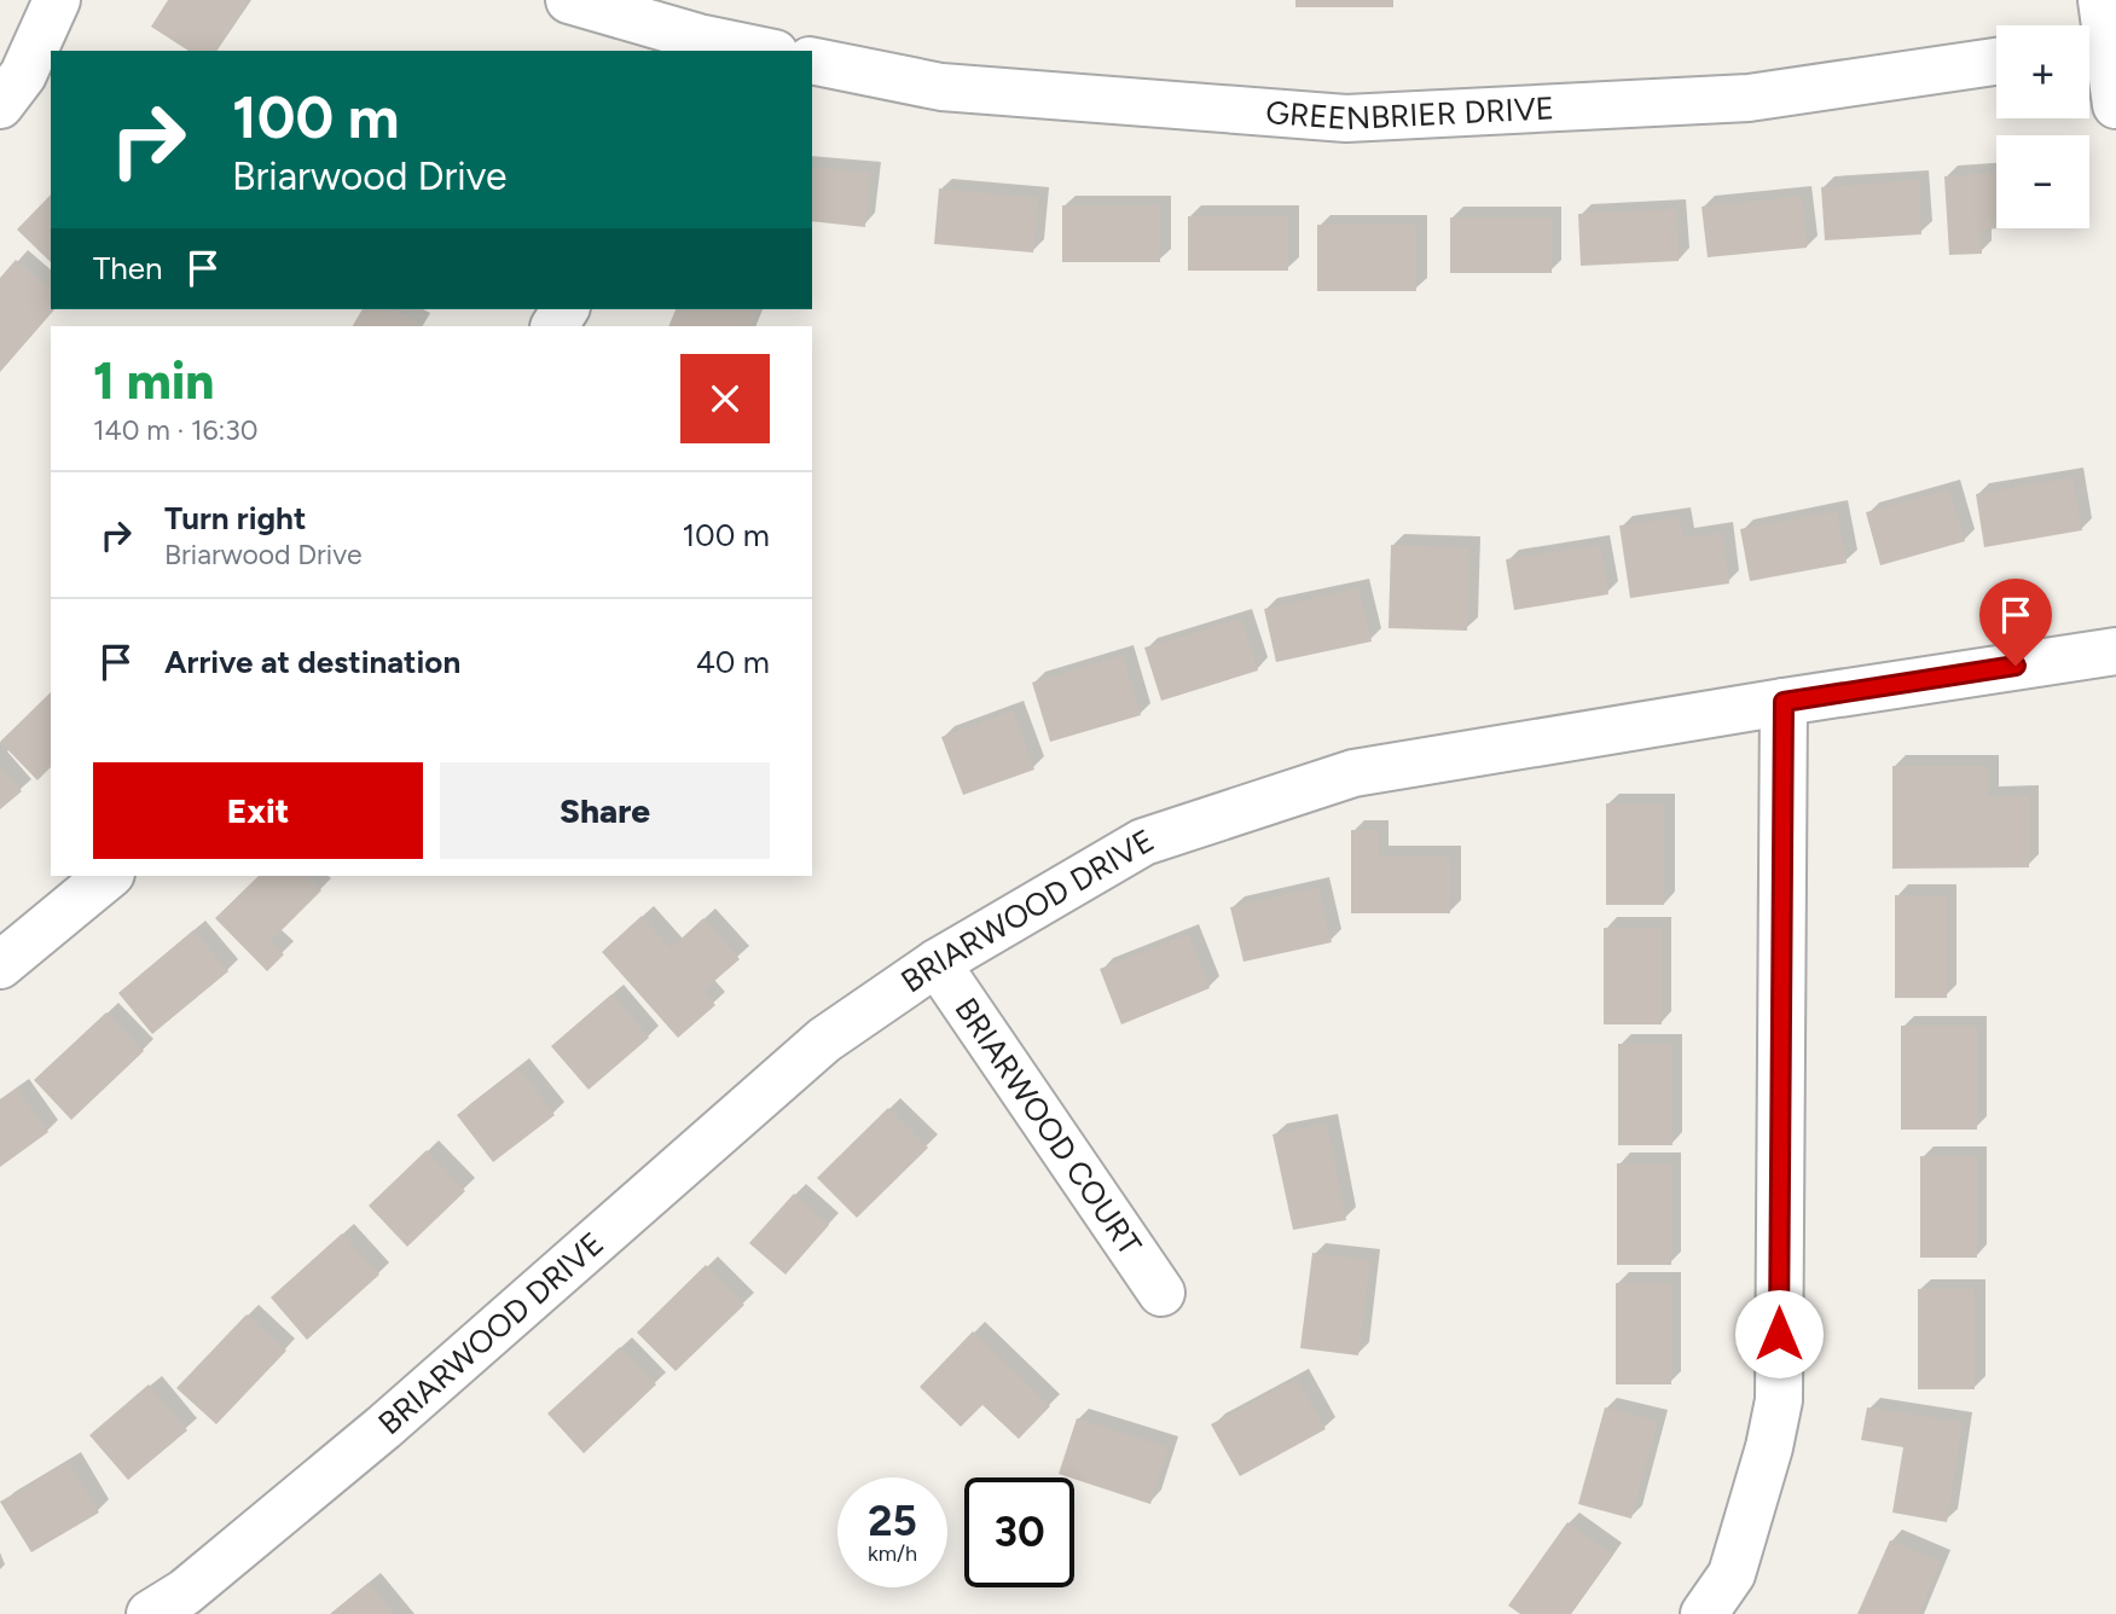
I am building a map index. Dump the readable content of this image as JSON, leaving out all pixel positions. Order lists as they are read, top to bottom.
{
  "streets": {
    "street": ["GREENBRIER DRIVE", "BRIARWOOD DRIVE", "BRIARWOOD COURT"]
  },
  "crossings": [
    ["BRIARWOOD DRIVE", "BRIARWOOD COURT"]
  ],
  "page": {
    "map_buttons": ["+", "−"],
    "turn": ["100 m", "Briarwood Drive"],
    "then": "Then",
    "heading": ["1 min", "140 m · 16:30"],
    "list": [
      {
        "name": "Turn right",
        "note": "Briarwood Drive",
        "value": "100 m"
      },
      {
        "name": "Arrive at destination",
        "value": "40 m"
      }
    ],
    "buttons": ["Exit", "Share"],
    "speed": "25 km/h",
    "limit": "30"
  }
}
